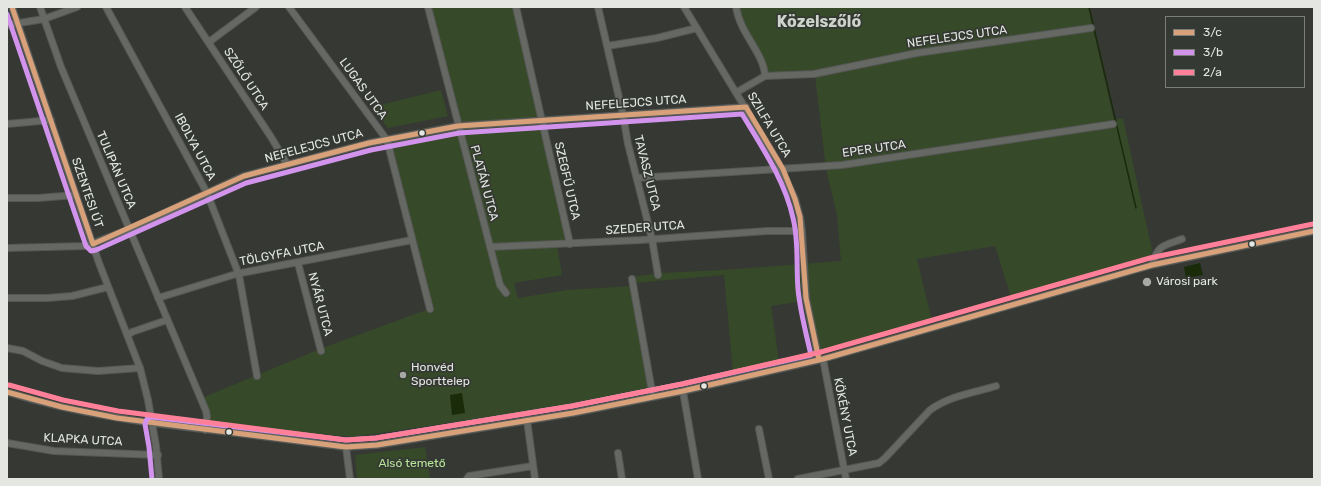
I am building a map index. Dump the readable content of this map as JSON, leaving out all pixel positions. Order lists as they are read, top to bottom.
{
  "streets": {
    "street": [
      "NEFELEJCS UTCA",
      "SZŐLŐ UTCA",
      "LUGAS UTCA",
      "SZILFA UTCA",
      "IBOLYA UTCA",
      "EPER UTCA",
      "TULIPÁN UTCA",
      "TAVASZ UTCA",
      "SZEGFŰ UTCA",
      "PLATÁN UTCA",
      "SZENTESI ÚT",
      "SZEDER UTCA",
      "TÖLGYFA UTCA",
      "NYÁR UTCA",
      "KÖKÉNY UTCA",
      "KLAPKA UTCA"
    ]
  },
  "crossings": [
    ["NEFELEJCS UTCA", "SZŐLŐ UTCA"],
    ["NEFELEJCS UTCA", "LUGAS UTCA"],
    ["NEFELEJCS UTCA", "SZILFA UTCA"],
    ["NEFELEJCS UTCA", "IBOLYA UTCA"],
    ["NEFELEJCS UTCA", "TULIPÁN UTCA"],
    ["NEFELEJCS UTCA", "TAVASZ UTCA"],
    ["NEFELEJCS UTCA", "SZEGFŰ UTCA"],
    ["NEFELEJCS UTCA", "PLATÁN UTCA"],
    ["NEFELEJCS UTCA", "SZENTESI ÚT"],
    ["LUGAS UTCA", "TÖLGYFA UTCA"],
    ["SZILFA UTCA", "EPER UTCA"],
    ["SZILFA UTCA", "SZEDER UTCA"],
    ["SZILFA UTCA", "KÖKÉNY UTCA"],
    ["IBOLYA UTCA", "TÖLGYFA UTCA"],
    ["EPER UTCA", "TAVASZ UTCA"],
    ["TULIPÁN UTCA", "TÖLGYFA UTCA"],
    ["TAVASZ UTCA", "SZEDER UTCA"],
    ["SZEGFŰ UTCA", "SZEDER UTCA"],
    ["PLATÁN UTCA", "SZEDER UTCA"],
    ["SZENTESI ÚT", "KLAPKA UTCA"],
    ["TÖLGYFA UTCA", "NYÁR UTCA"]
  ],
  "districts": ["Közelszőlő"],
  "parks": ["Alsó temető"],
  "places": ["Városi park", "Honvéd Sporttelep"],
  "lines": ["transit line 3/c", "transit line 3/b", "transit line 2/a"],
  "legend": ["3/c", "3/b", "2/a"]
}
